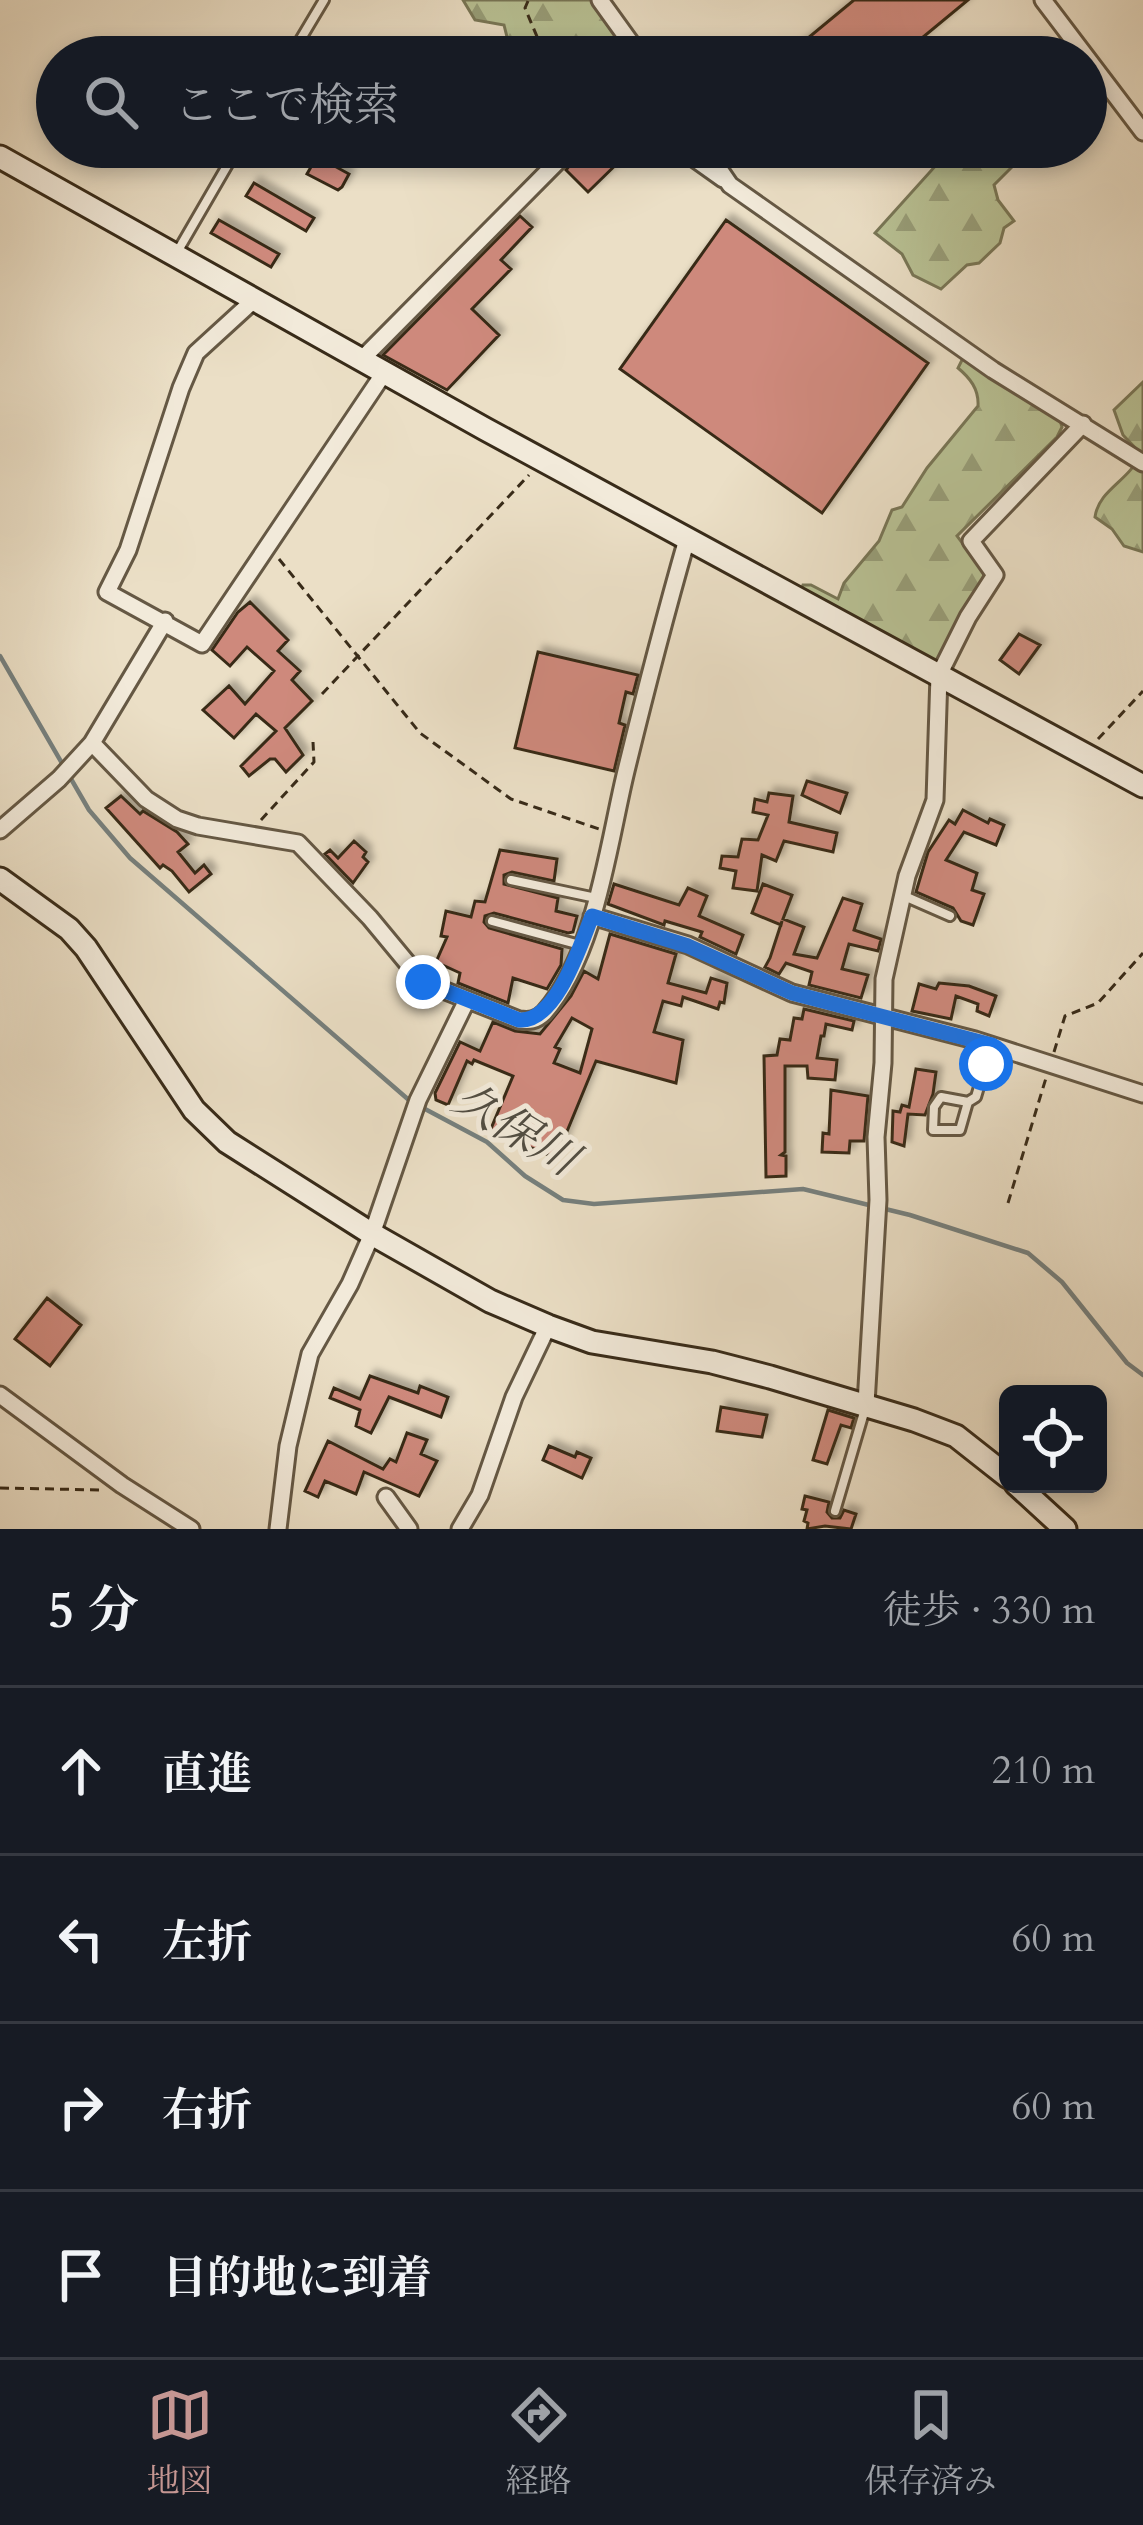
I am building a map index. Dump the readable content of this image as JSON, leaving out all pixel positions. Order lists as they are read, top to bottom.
{
  "water": ["久保川"],
  "page": {
    "search": "ここで検索",
    "heading": ["5 分", "徒歩 · 330 m"],
    "list": [
      ["直進", "210 m"],
      ["左折", "60 m"],
      ["右折", "60 m"],
      "目的地に到着"
    ],
    "nav": ["地図", "経路", "保存済み"]
  }
}
